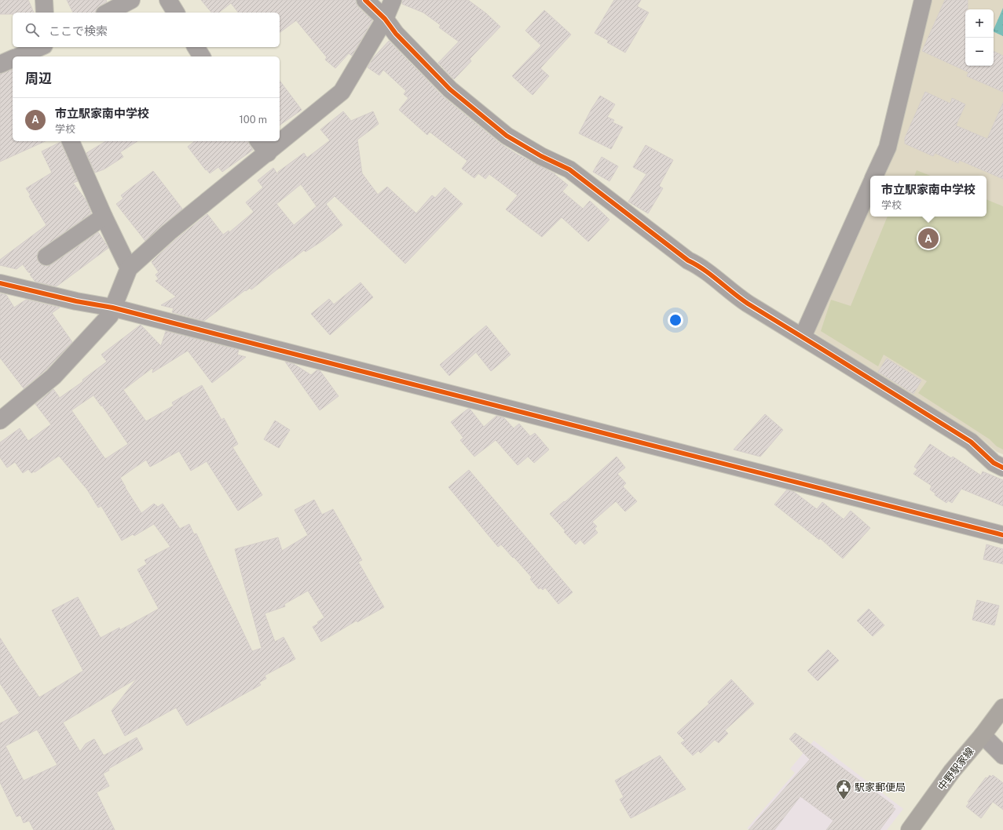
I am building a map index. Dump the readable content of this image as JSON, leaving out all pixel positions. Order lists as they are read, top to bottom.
{
  "streets": {
    "main road": ["中野駅家線"]
  },
  "places": {
    "public building": ["駅家郵便局"]
  },
  "page": {
    "map_buttons": ["+", "−"],
    "search": "ここで検索",
    "heading": "周辺",
    "list": [
      {
        "mark": "A",
        "name": "市立駅家南中学校",
        "note": "学校",
        "value": "100 m"
      }
    ],
    "popup": ["市立駅家南中学校", "学校"],
    "pins": "A"
  }
}
